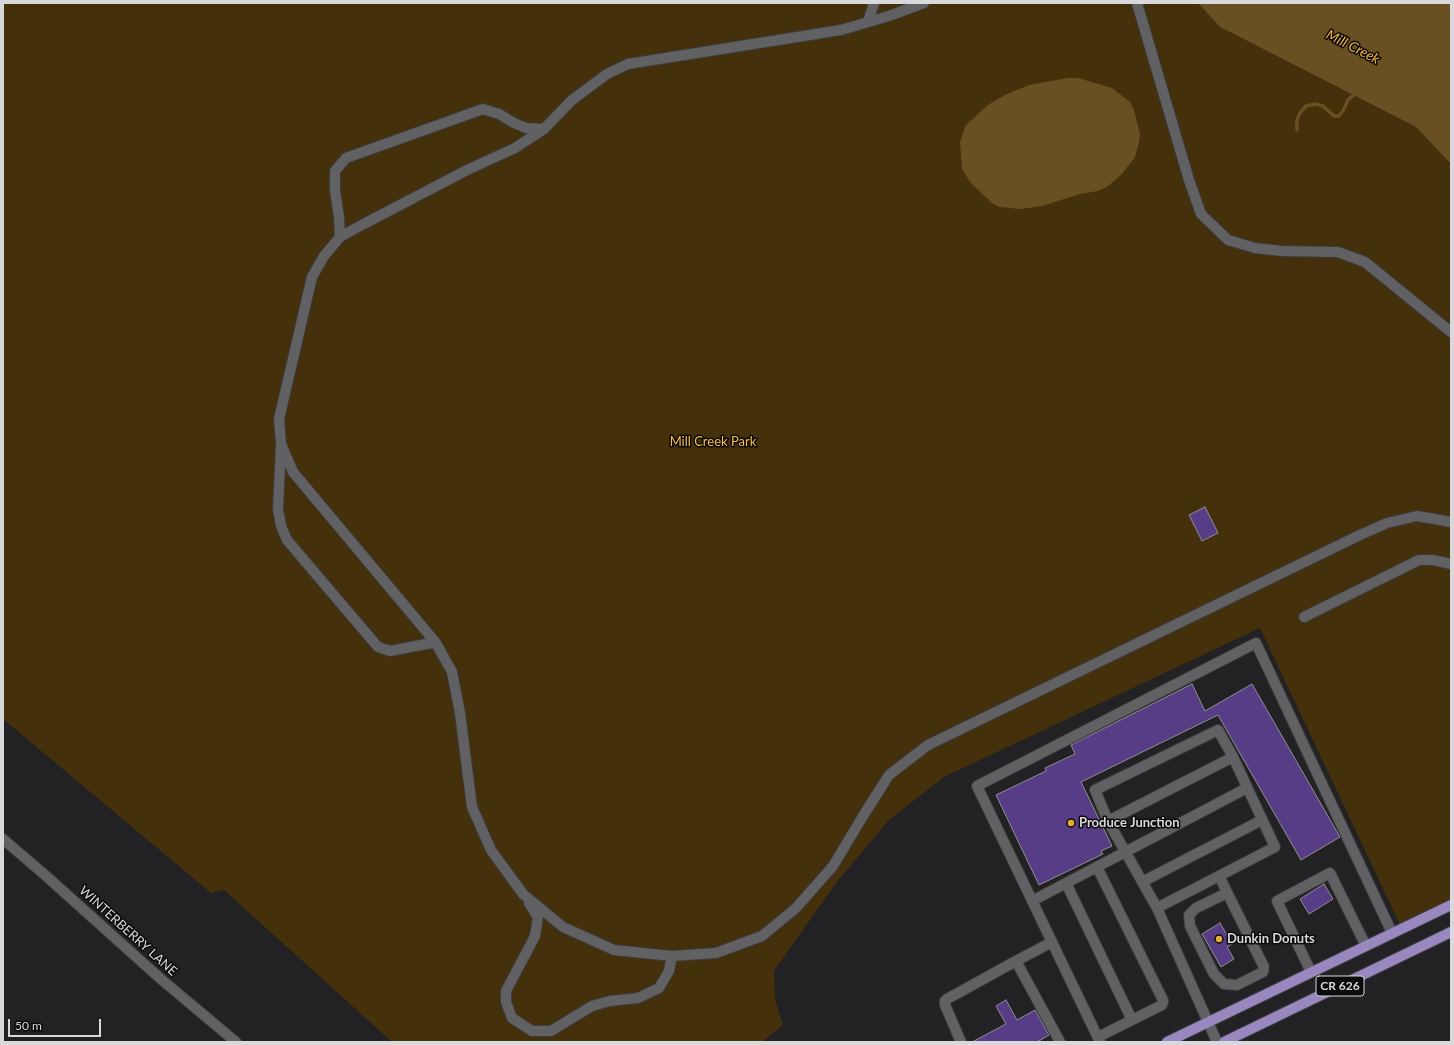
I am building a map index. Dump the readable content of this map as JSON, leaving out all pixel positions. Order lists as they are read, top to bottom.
{
  "streets": {
    "main road": ["CR 626"],
    "street": ["WINTERBERRY LANE"]
  },
  "water": ["Mill Creek"],
  "parks": ["Mill Creek Park"],
  "places": ["Produce Junction", "Dunkin Donuts"],
  "scale_bar": "50 m"
}
